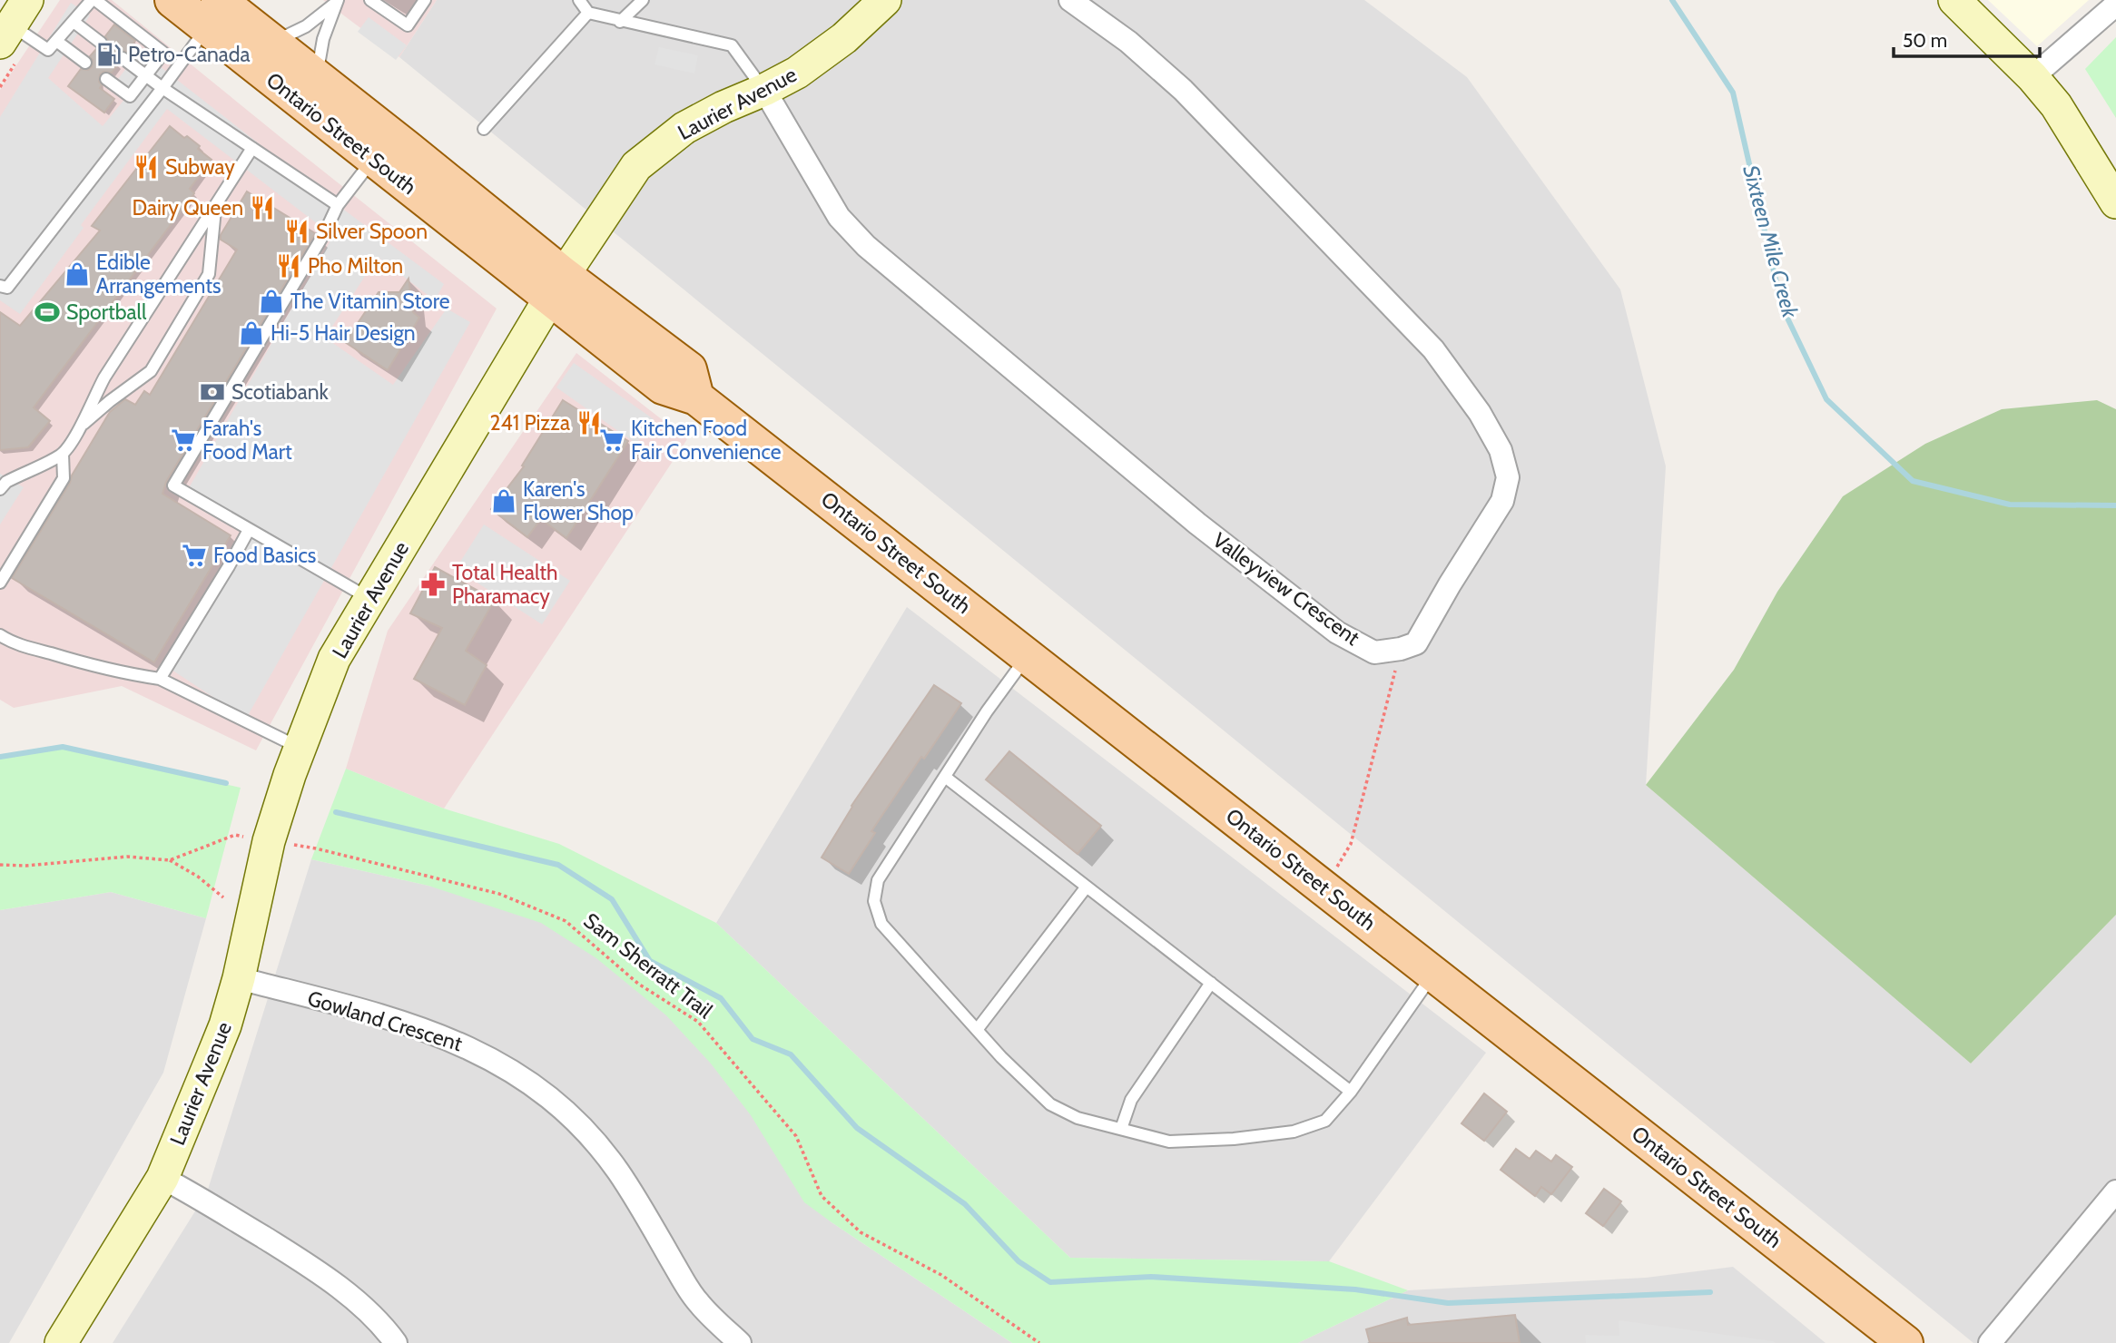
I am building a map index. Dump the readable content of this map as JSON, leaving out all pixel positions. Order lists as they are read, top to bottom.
{
  "streets": {
    "main road": ["Ontario Street South"],
    "street": ["Laurier Avenue", "Valleyview Crescent", "Gowland Crescent"],
    "path": ["Sam Sherratt Trail"]
  },
  "crossings": [
    ["Laurier Avenue", "Ontario Street South"],
    ["Laurier Avenue", "Valleyview Crescent"],
    ["Laurier Avenue", "Sam Sherratt Trail"],
    ["Laurier Avenue", "Gowland Crescent"]
  ],
  "water": ["Sixteen Mile Creek"],
  "places": {
    "fuel station": ["Petro-Canada"],
    "restaurant": [
      "Subway",
      "Dairy Queen",
      "Silver Spoon",
      "Pho Milton",
      "241 Pizza"
    ],
    "shop": [
      "Edible Arrangements",
      "The Vitamin Store",
      "Hi-5 Hair Design",
      "Karen's Flower Shop"
    ],
    "sports": ["Sportball"],
    "bank": ["Scotiabank"],
    "supermarket": ["Farah's Food Mart", "Kitchen Food Fair Convenience", "Food Basics"],
    "pharmacy": ["Total Health Pharamacy"]
  },
  "scale_bar": "50 m"
}
